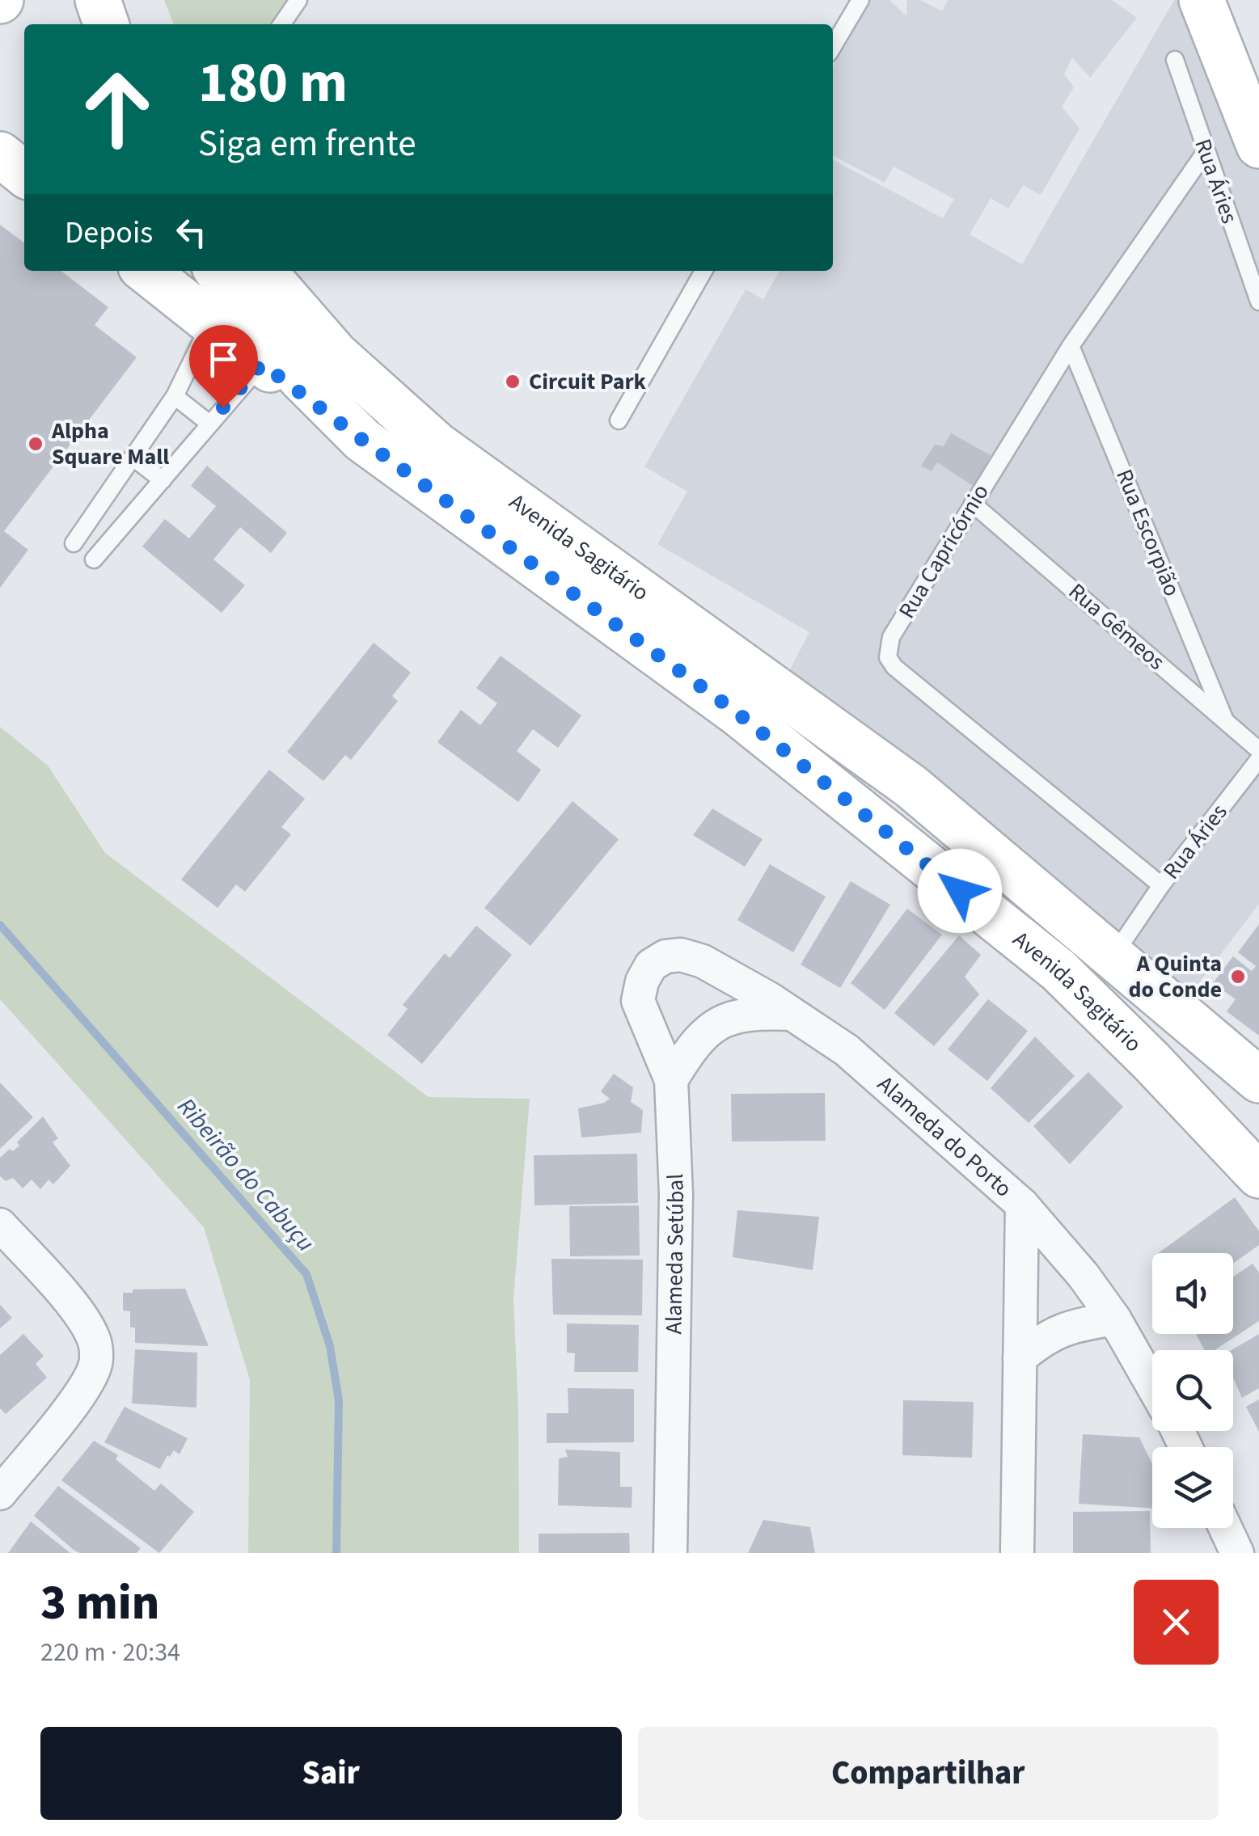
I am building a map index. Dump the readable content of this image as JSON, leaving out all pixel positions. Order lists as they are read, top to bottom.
{
  "streets": {
    "street": ["Avenida Sagitário", "Alameda do Porto", "Alameda Setúbal"],
    "lane": [
      "Rua Áries",
      "Rua Escorpião",
      "Rua Capricórnio",
      "Rua Gêmeos"
    ]
  },
  "crossings": [
    ["Rua Áries", "Avenida Sagitário"],
    ["Rua Áries", "Rua Capricórnio"],
    ["Rua Escorpião", "Rua Capricórnio"],
    ["Rua Escorpião", "Rua Gêmeos"],
    ["Rua Capricórnio", "Rua Gêmeos"],
    ["Alameda do Porto", "Alameda Setúbal"]
  ],
  "water": ["Ribeirão do Cabuçu"],
  "places": ["Circuit Park", "Alpha Square Mall", "A Quinta do Conde"],
  "page": {
    "turn": ["180 m", "Siga em frente"],
    "then": "Depois",
    "heading": ["3 min", "220 m · 20:34"],
    "buttons": ["Sair", "Compartilhar"]
  }
}
